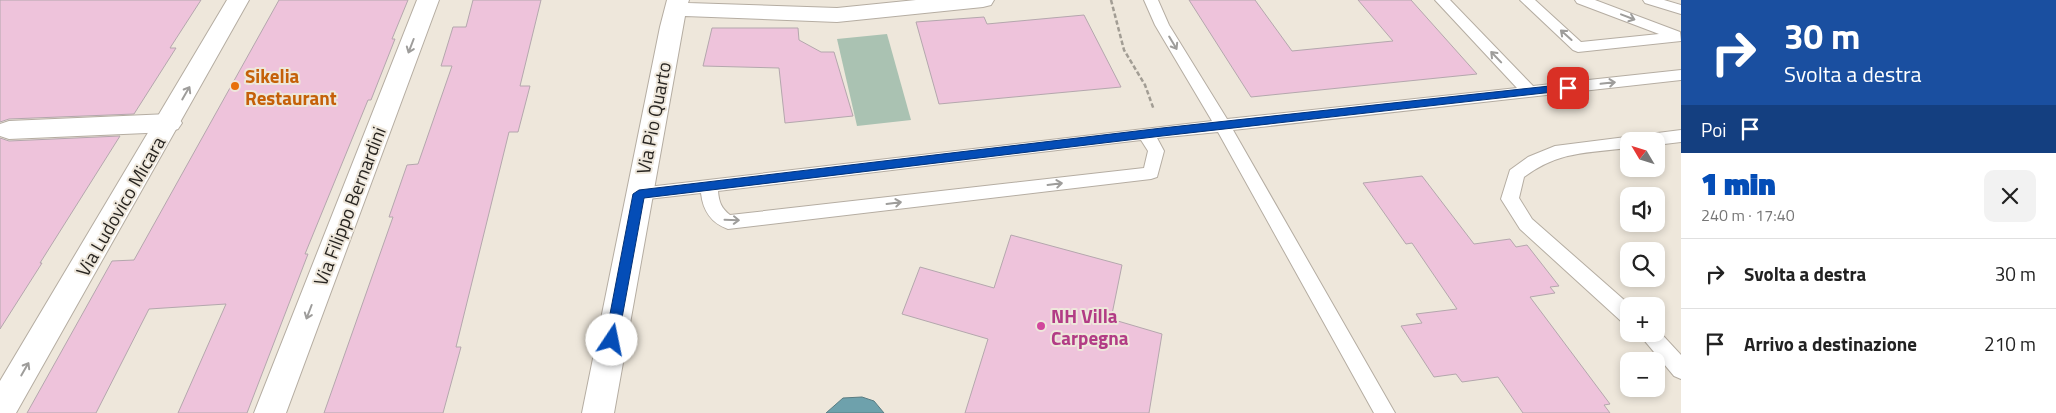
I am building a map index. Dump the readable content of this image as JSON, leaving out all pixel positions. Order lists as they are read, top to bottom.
{
  "streets": {
    "street": ["Via Pio Quarto", "Via Ludovico Micara", "Via Filippo Bernardini"]
  },
  "one_way": ["Via Ludovico Micara", "Via Filippo Bernardini"],
  "places": ["Sikelia Restaurant", "NH Villa Carpegna"],
  "north": "top left",
  "page": {
    "turn": ["30 m", "Svolta a destra"],
    "then": "Poi",
    "map_buttons": ["+", "−"],
    "heading": ["1 min", "240 m · 17:40"],
    "list": [
      {
        "name": "Svolta a destra",
        "value": "30 m"
      },
      {
        "name": "Arrivo a destinazione",
        "value": "210 m"
      }
    ]
  }
}
